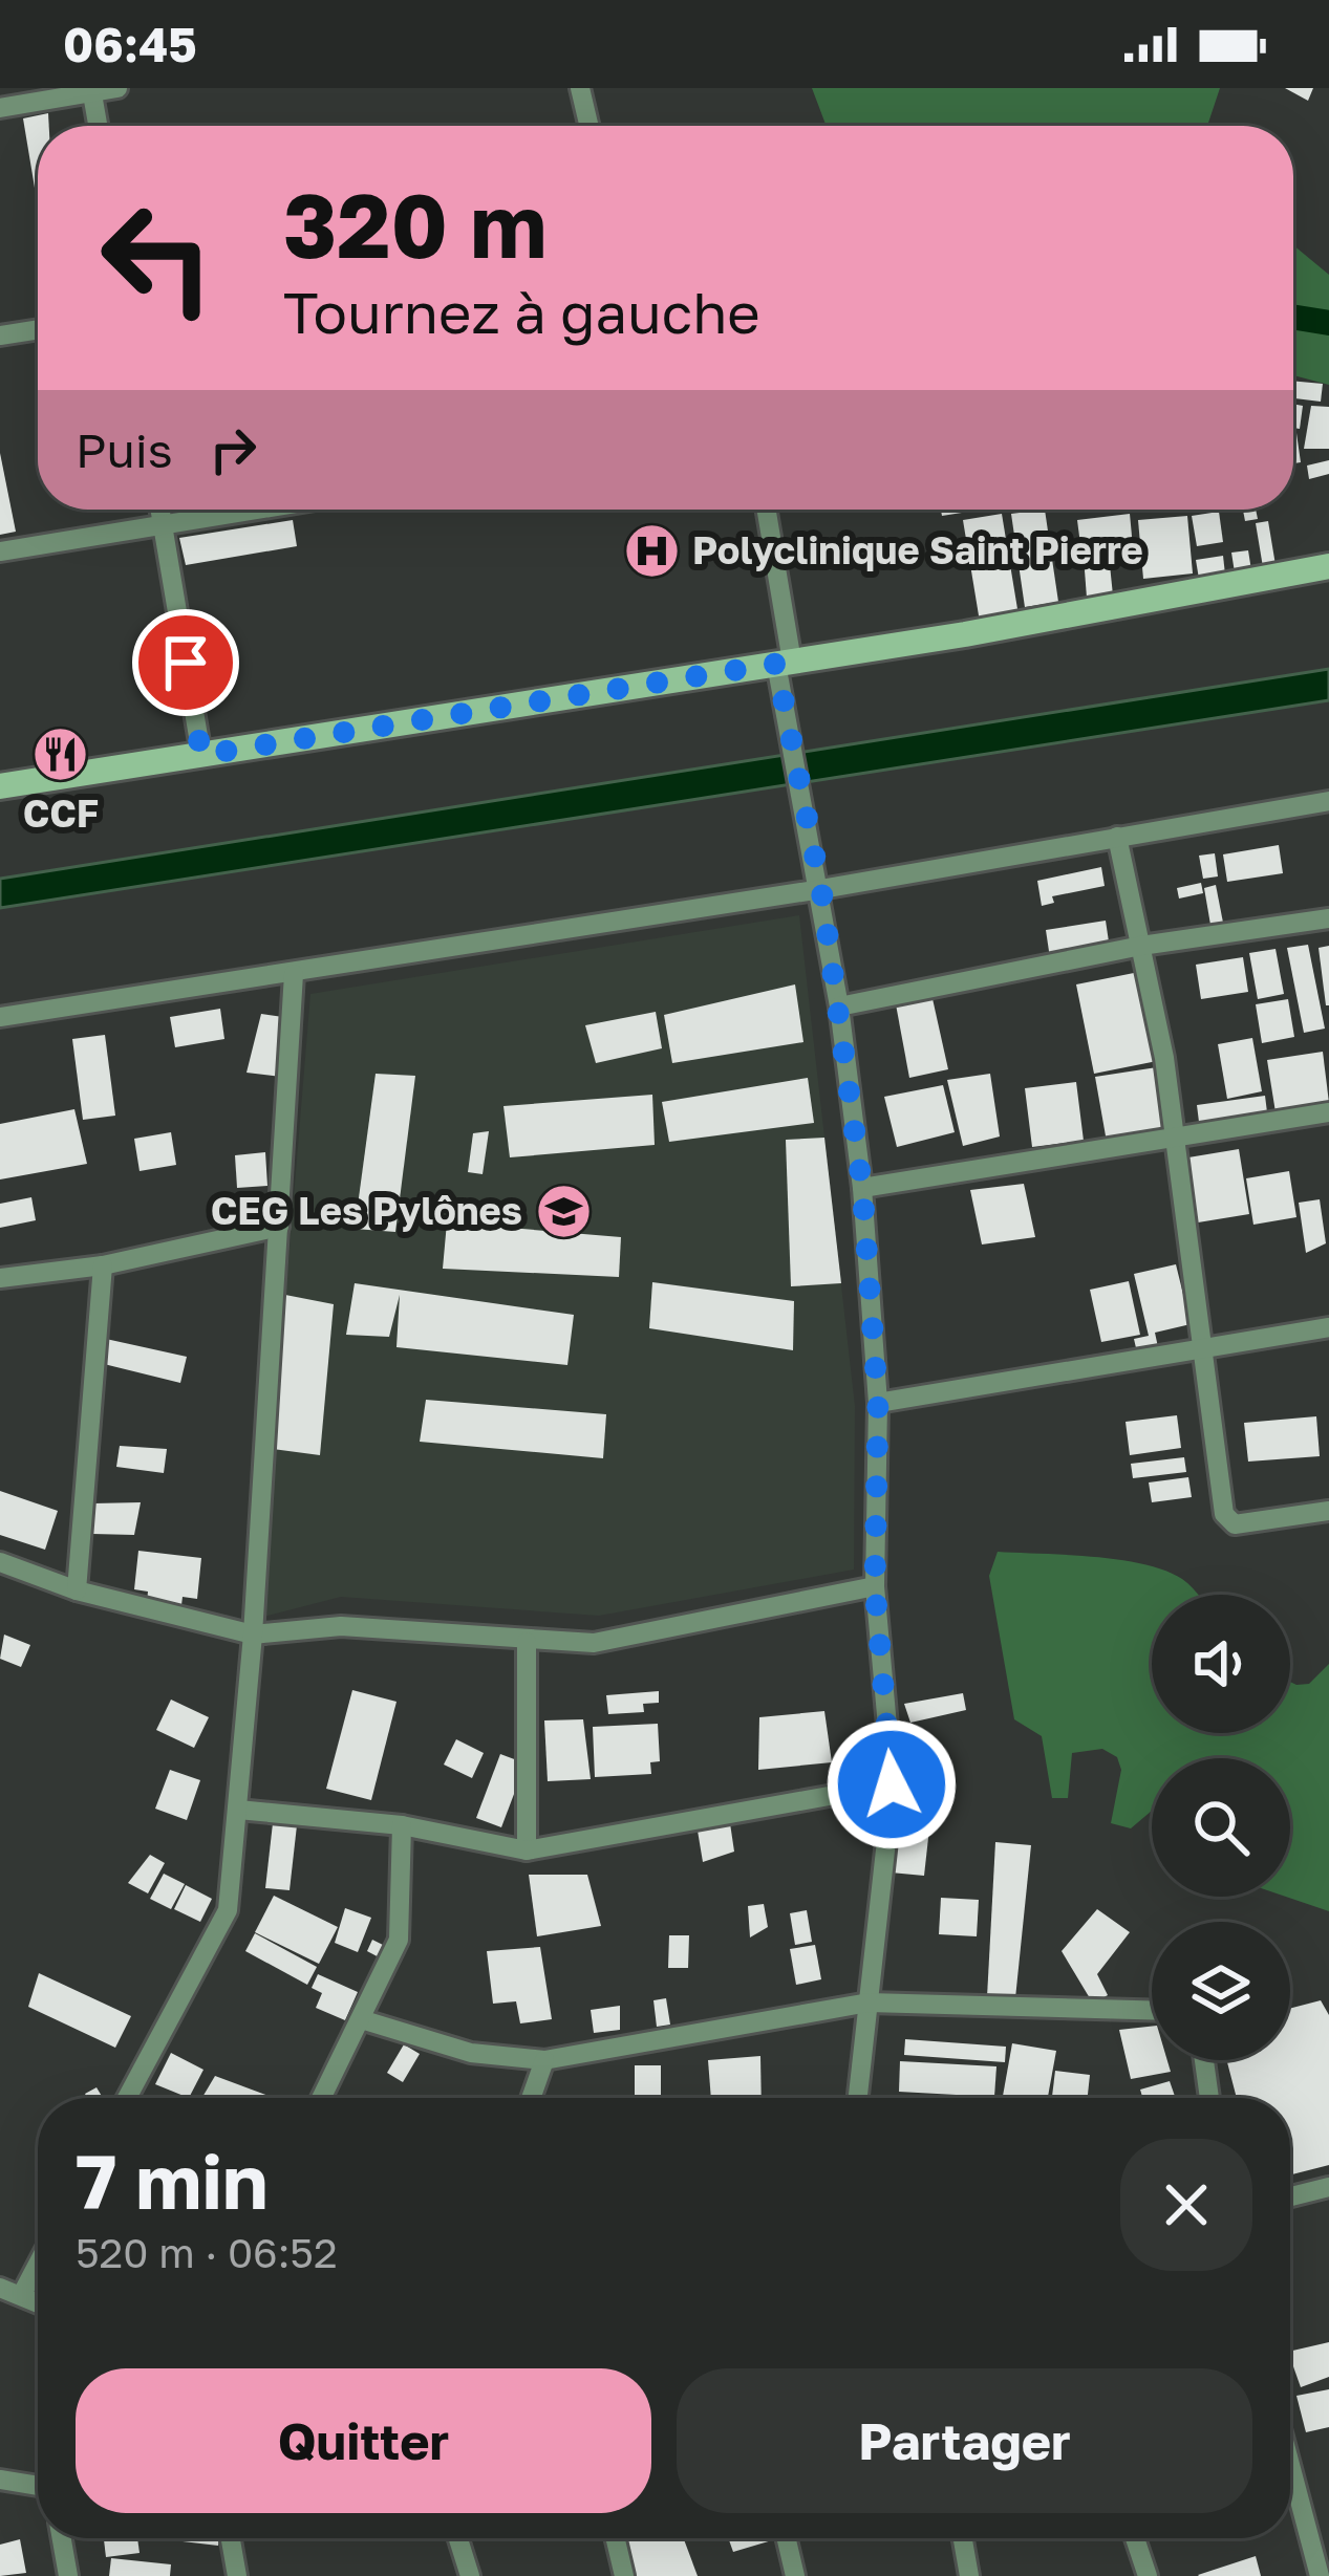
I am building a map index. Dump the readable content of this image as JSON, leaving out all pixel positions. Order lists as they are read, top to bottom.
{
  "places": {
    "hospital": ["Polyclinique Saint Pierre"],
    "restaurant": ["CCF"],
    "school or university": ["CEG Les Pylônes"]
  },
  "page": {
    "status": "06:45",
    "turn": ["320 m", "Tournez à gauche"],
    "then": "Puis",
    "heading": ["7 min", "520 m · 06:52"],
    "buttons": ["Quitter", "Partager"]
  }
}
